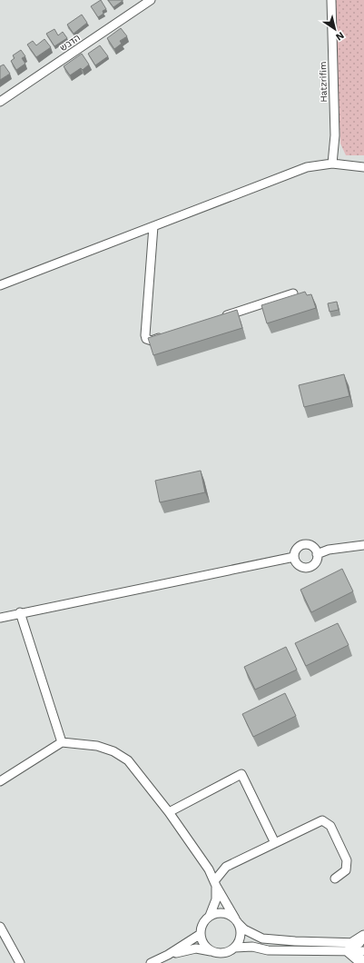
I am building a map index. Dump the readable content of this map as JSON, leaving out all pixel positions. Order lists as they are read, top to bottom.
{
  "streets": {
    "street": ["הדבש", "Hatzrifim"]
  },
  "north": "bottom right"
}
